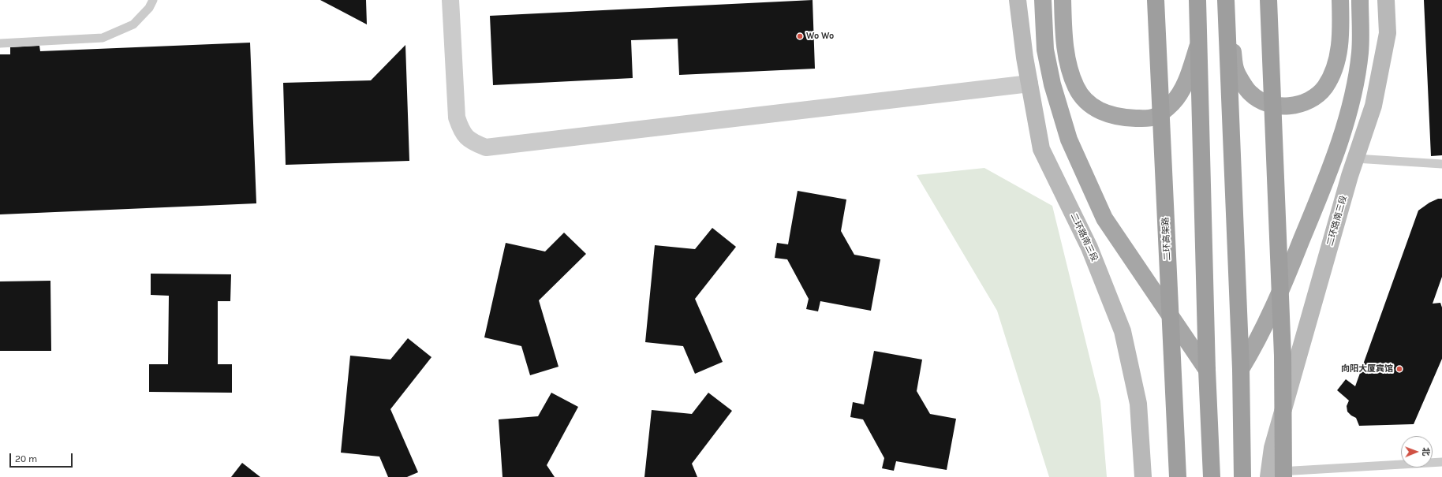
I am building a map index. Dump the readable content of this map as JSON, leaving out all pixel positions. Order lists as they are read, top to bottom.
{
  "streets": {
    "highway": ["二环高架路"],
    "main road": ["二环路南三段"]
  },
  "places": ["Wo Wo", "向阳大厦宾馆"],
  "scale_bar": "20 m",
  "north": "right"
}
